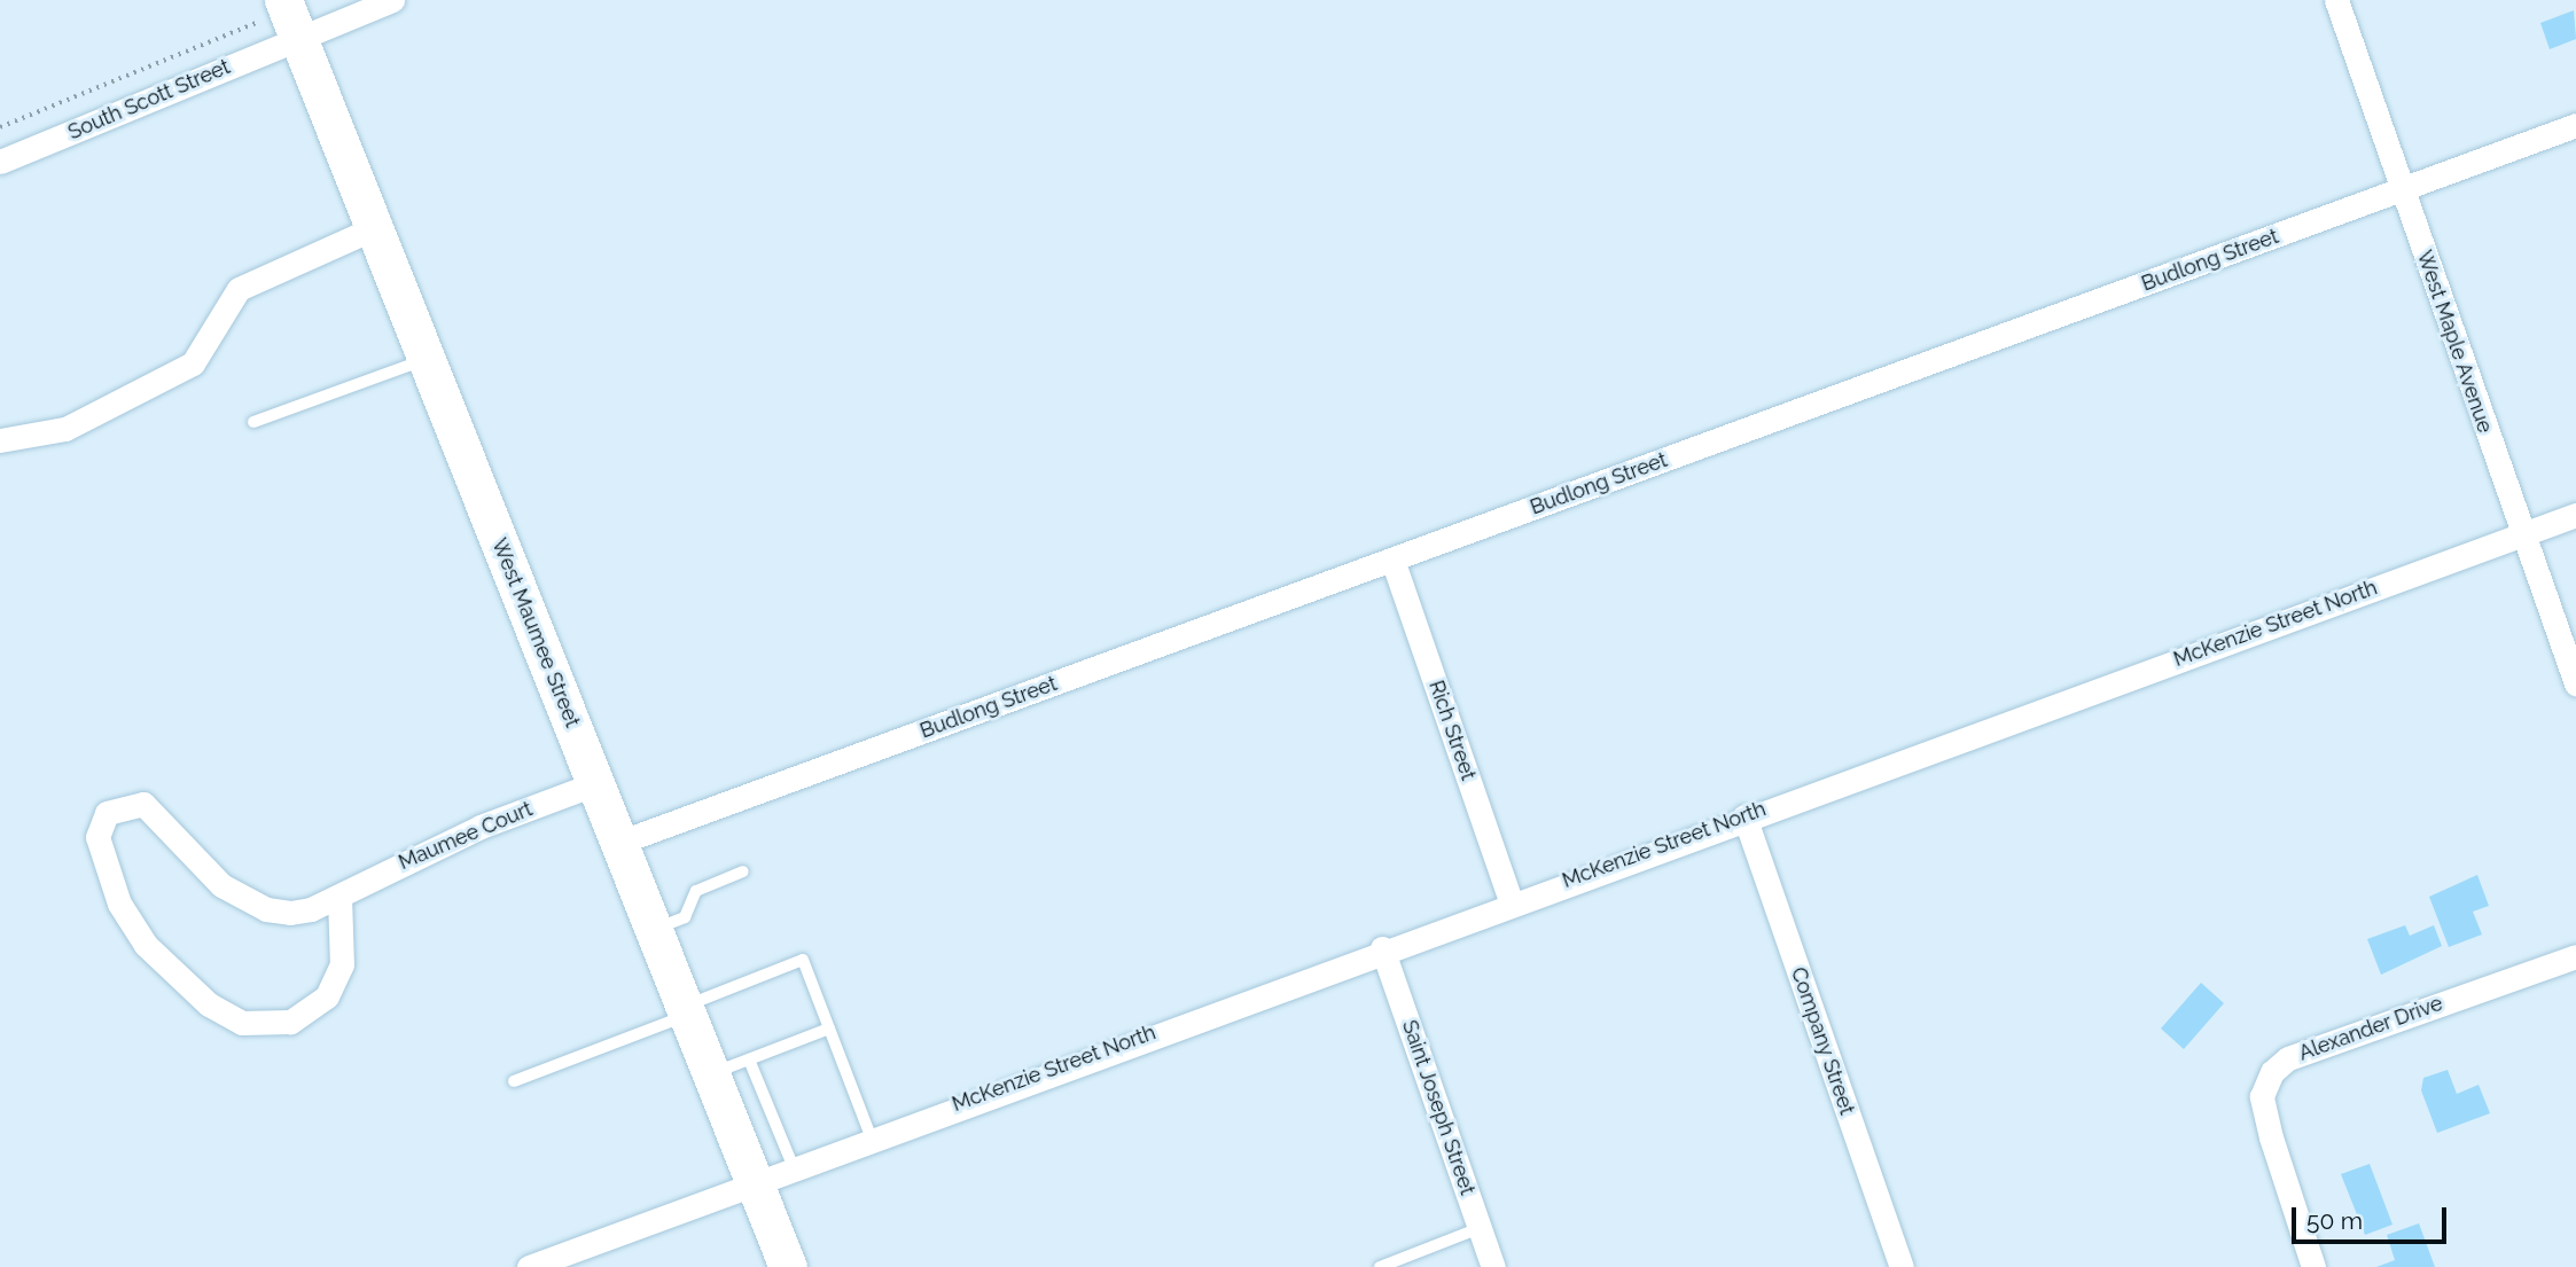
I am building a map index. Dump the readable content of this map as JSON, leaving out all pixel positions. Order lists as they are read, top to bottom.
{
  "streets": {
    "main road": ["West Maumee Street"],
    "street": [
      "South Scott Street",
      "Budlong Street",
      "West Maple Avenue",
      "McKenzie Street North",
      "Rich Street",
      "Maumee Court",
      "Alexander Drive",
      "Company Street",
      "Saint Joseph Street"
    ]
  },
  "crossings": [
    ["South Scott Street", "West Maumee Street"],
    ["Budlong Street", "West Maple Avenue"],
    ["Budlong Street", "West Maumee Street"],
    ["Budlong Street", "Rich Street"],
    ["West Maple Avenue", "McKenzie Street North"],
    ["McKenzie Street North", "West Maumee Street"],
    ["McKenzie Street North", "Rich Street"],
    ["McKenzie Street North", "Company Street"],
    ["McKenzie Street North", "Saint Joseph Street"],
    ["West Maumee Street", "Maumee Court"]
  ],
  "scale_bar": "50 m"
}
